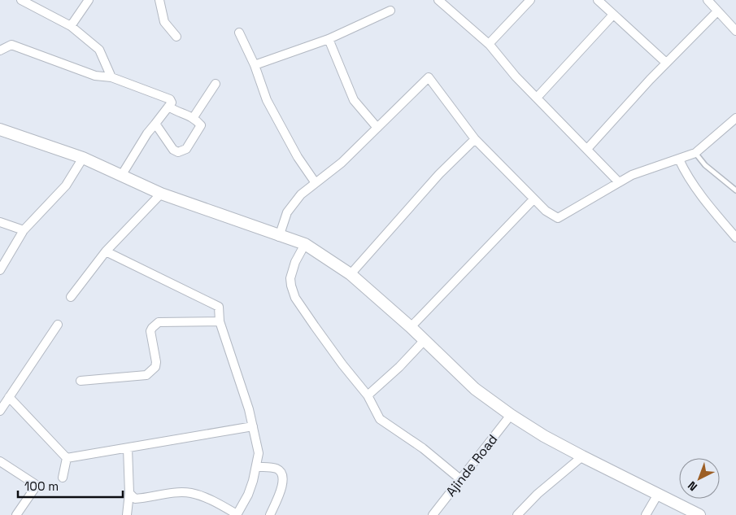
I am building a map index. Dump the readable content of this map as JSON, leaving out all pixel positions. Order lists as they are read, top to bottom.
{
  "streets": {
    "street": ["Ajinde Road"]
  },
  "scale_bar": "100 m",
  "north": "bottom left"
}
